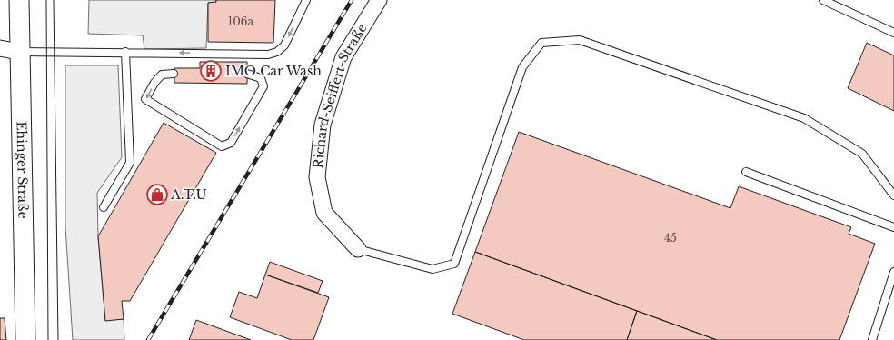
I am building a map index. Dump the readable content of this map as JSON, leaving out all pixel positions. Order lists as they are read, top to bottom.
{
  "streets": {
    "street": ["Richard-Seiffert-Straße", "Ehinger Straße"]
  },
  "places": {
    "building": ["IMO Car Wash"],
    "shop": ["A.T.U"]
  },
  "house_numbers": ["106a", "45"]
}
